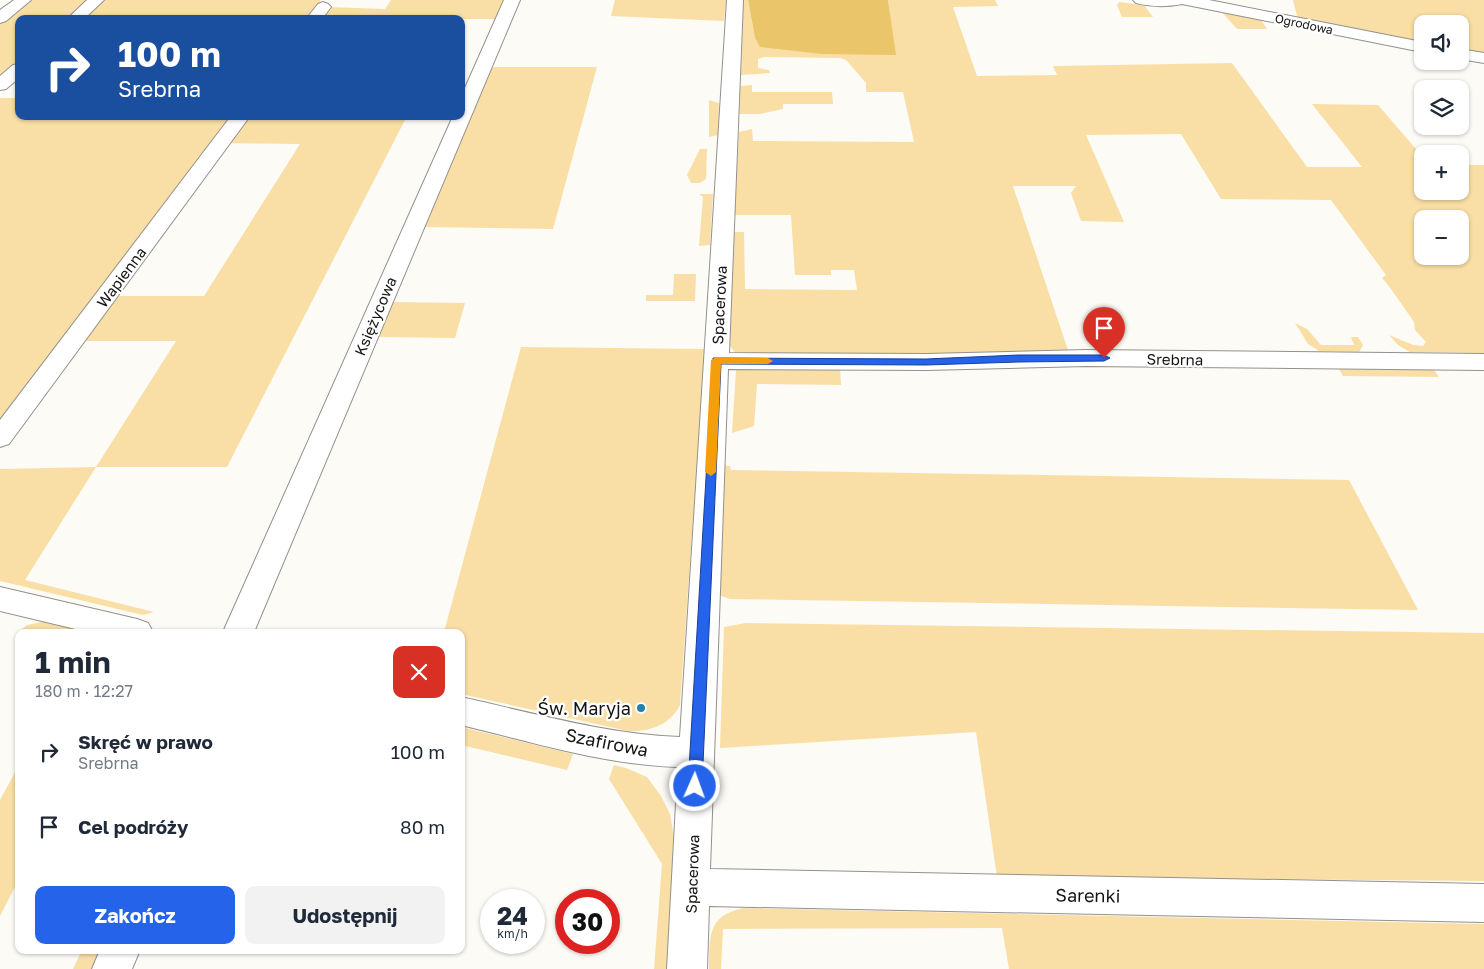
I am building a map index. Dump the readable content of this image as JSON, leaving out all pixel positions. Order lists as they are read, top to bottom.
{
  "streets": {
    "street": [
      "Ogrodowa",
      "Wapienna",
      "Spacerowa",
      "Księżycowa",
      "Srebrna",
      "Szafirowa",
      "Sarenki"
    ]
  },
  "crossings": [
    ["Spacerowa", "Srebrna"],
    ["Spacerowa", "Szafirowa"],
    ["Spacerowa", "Sarenki"]
  ],
  "places": ["Św. Maryja"],
  "page": {
    "map_buttons": ["+", "−"],
    "turn": ["100 m", "Srebrna"],
    "heading": ["1 min", "180 m · 12:27"],
    "list": [
      {
        "name": "Skręć w prawo",
        "note": "Srebrna",
        "value": "100 m"
      },
      {
        "name": "Cel podróży",
        "value": "80 m"
      }
    ],
    "buttons": ["Zakończ", "Udostępnij"],
    "speed": "24 km/h",
    "limit": "30"
  }
}
